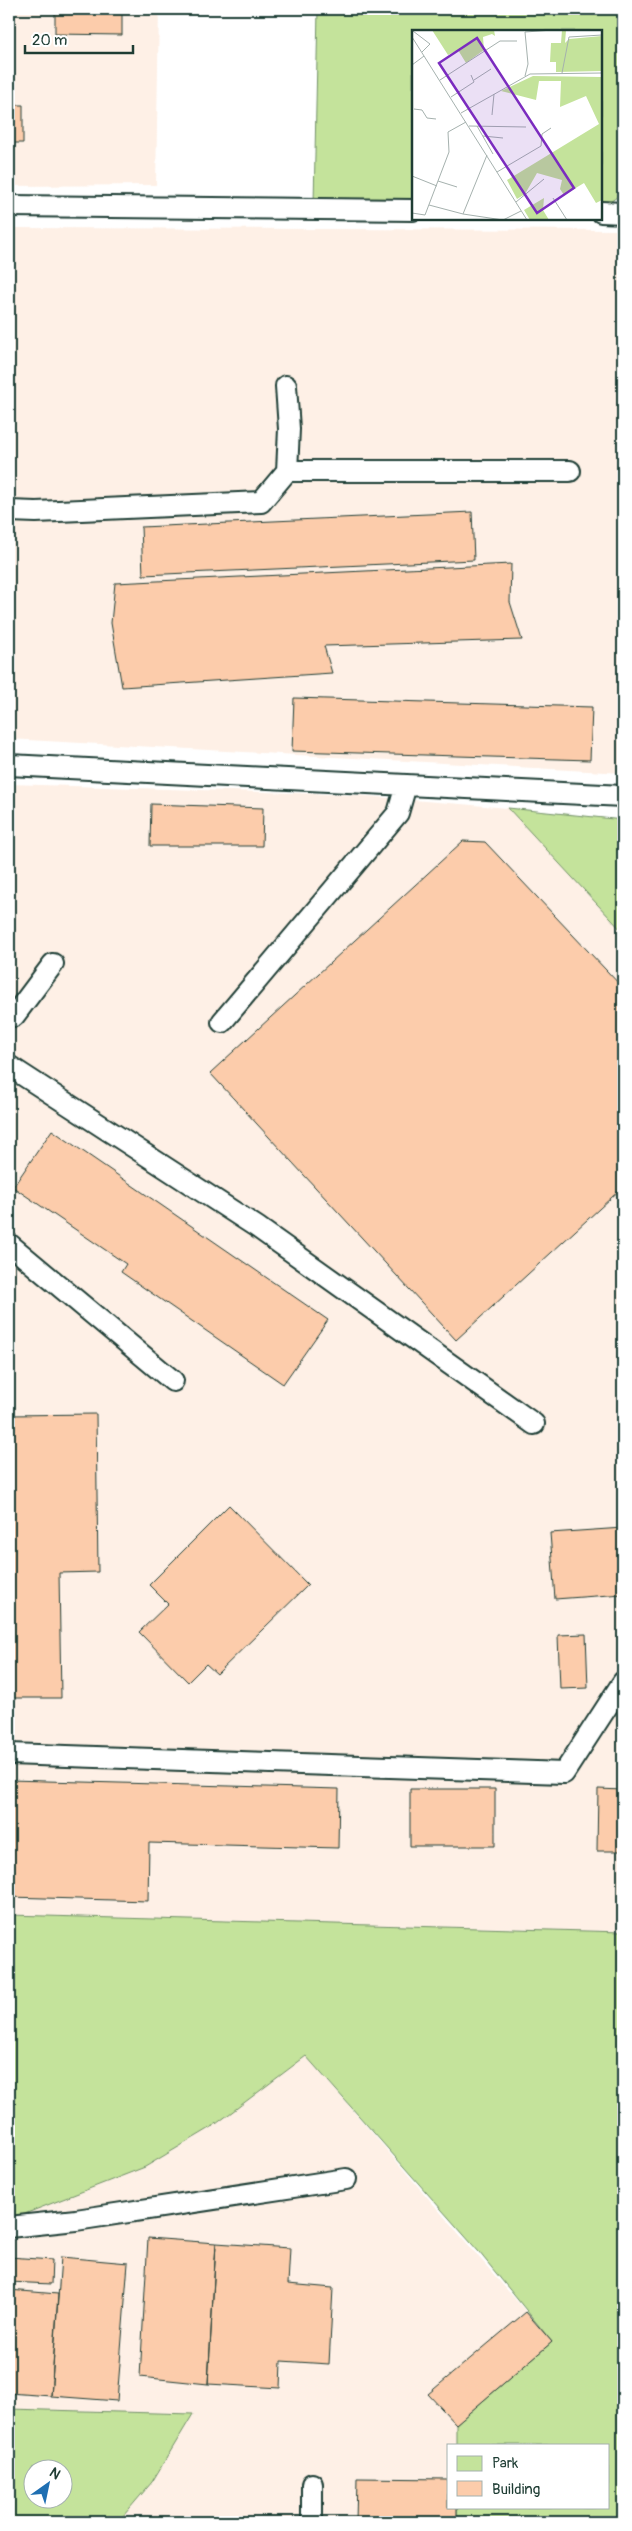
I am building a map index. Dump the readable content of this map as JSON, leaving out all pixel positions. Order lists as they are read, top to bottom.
{
  "legend": ["Park", "Building"],
  "scale_bar": "20 m",
  "north": "top right"
}
